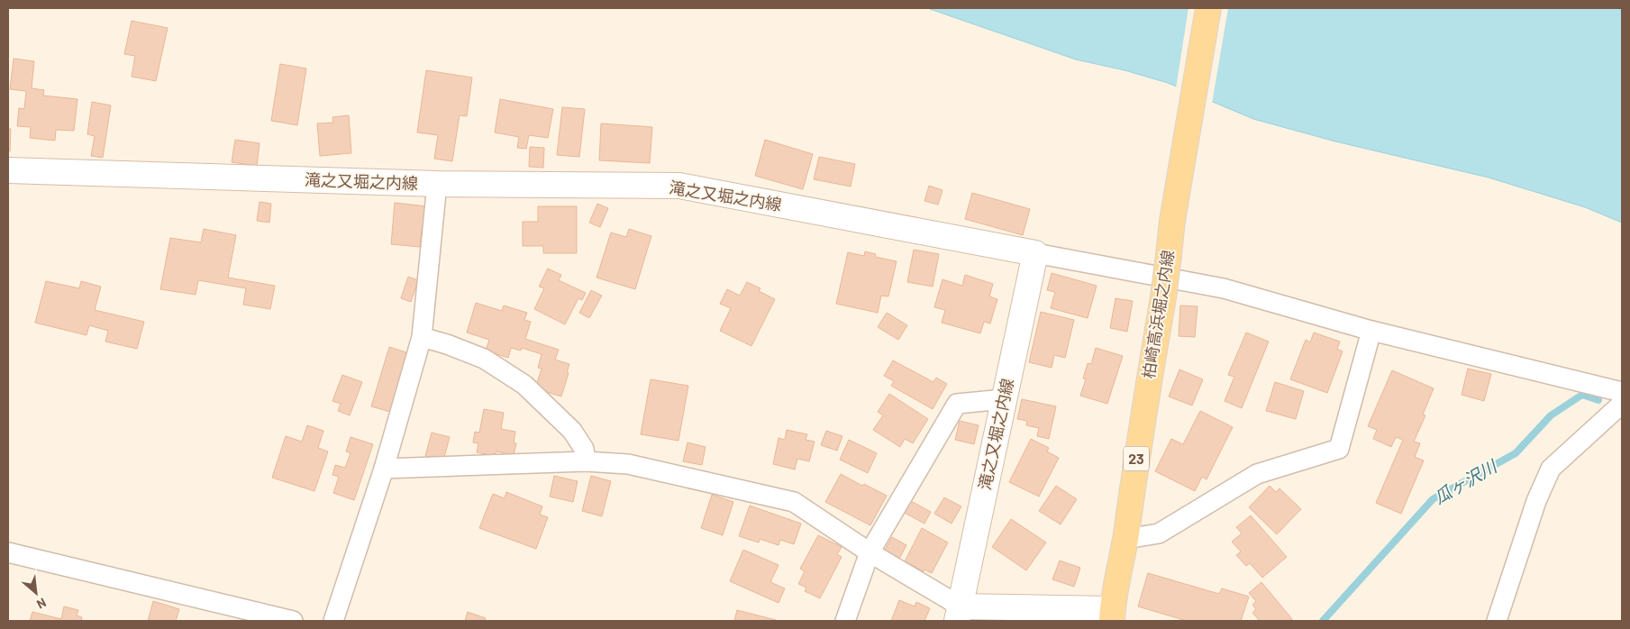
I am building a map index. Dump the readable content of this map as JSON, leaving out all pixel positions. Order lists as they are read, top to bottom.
{
  "streets": {
    "main road": ["滝之又堀之内線", "柏崎高浜堀之内線", "23"]
  },
  "water": ["瓜ヶ沢川"],
  "north": "bottom right"
}
